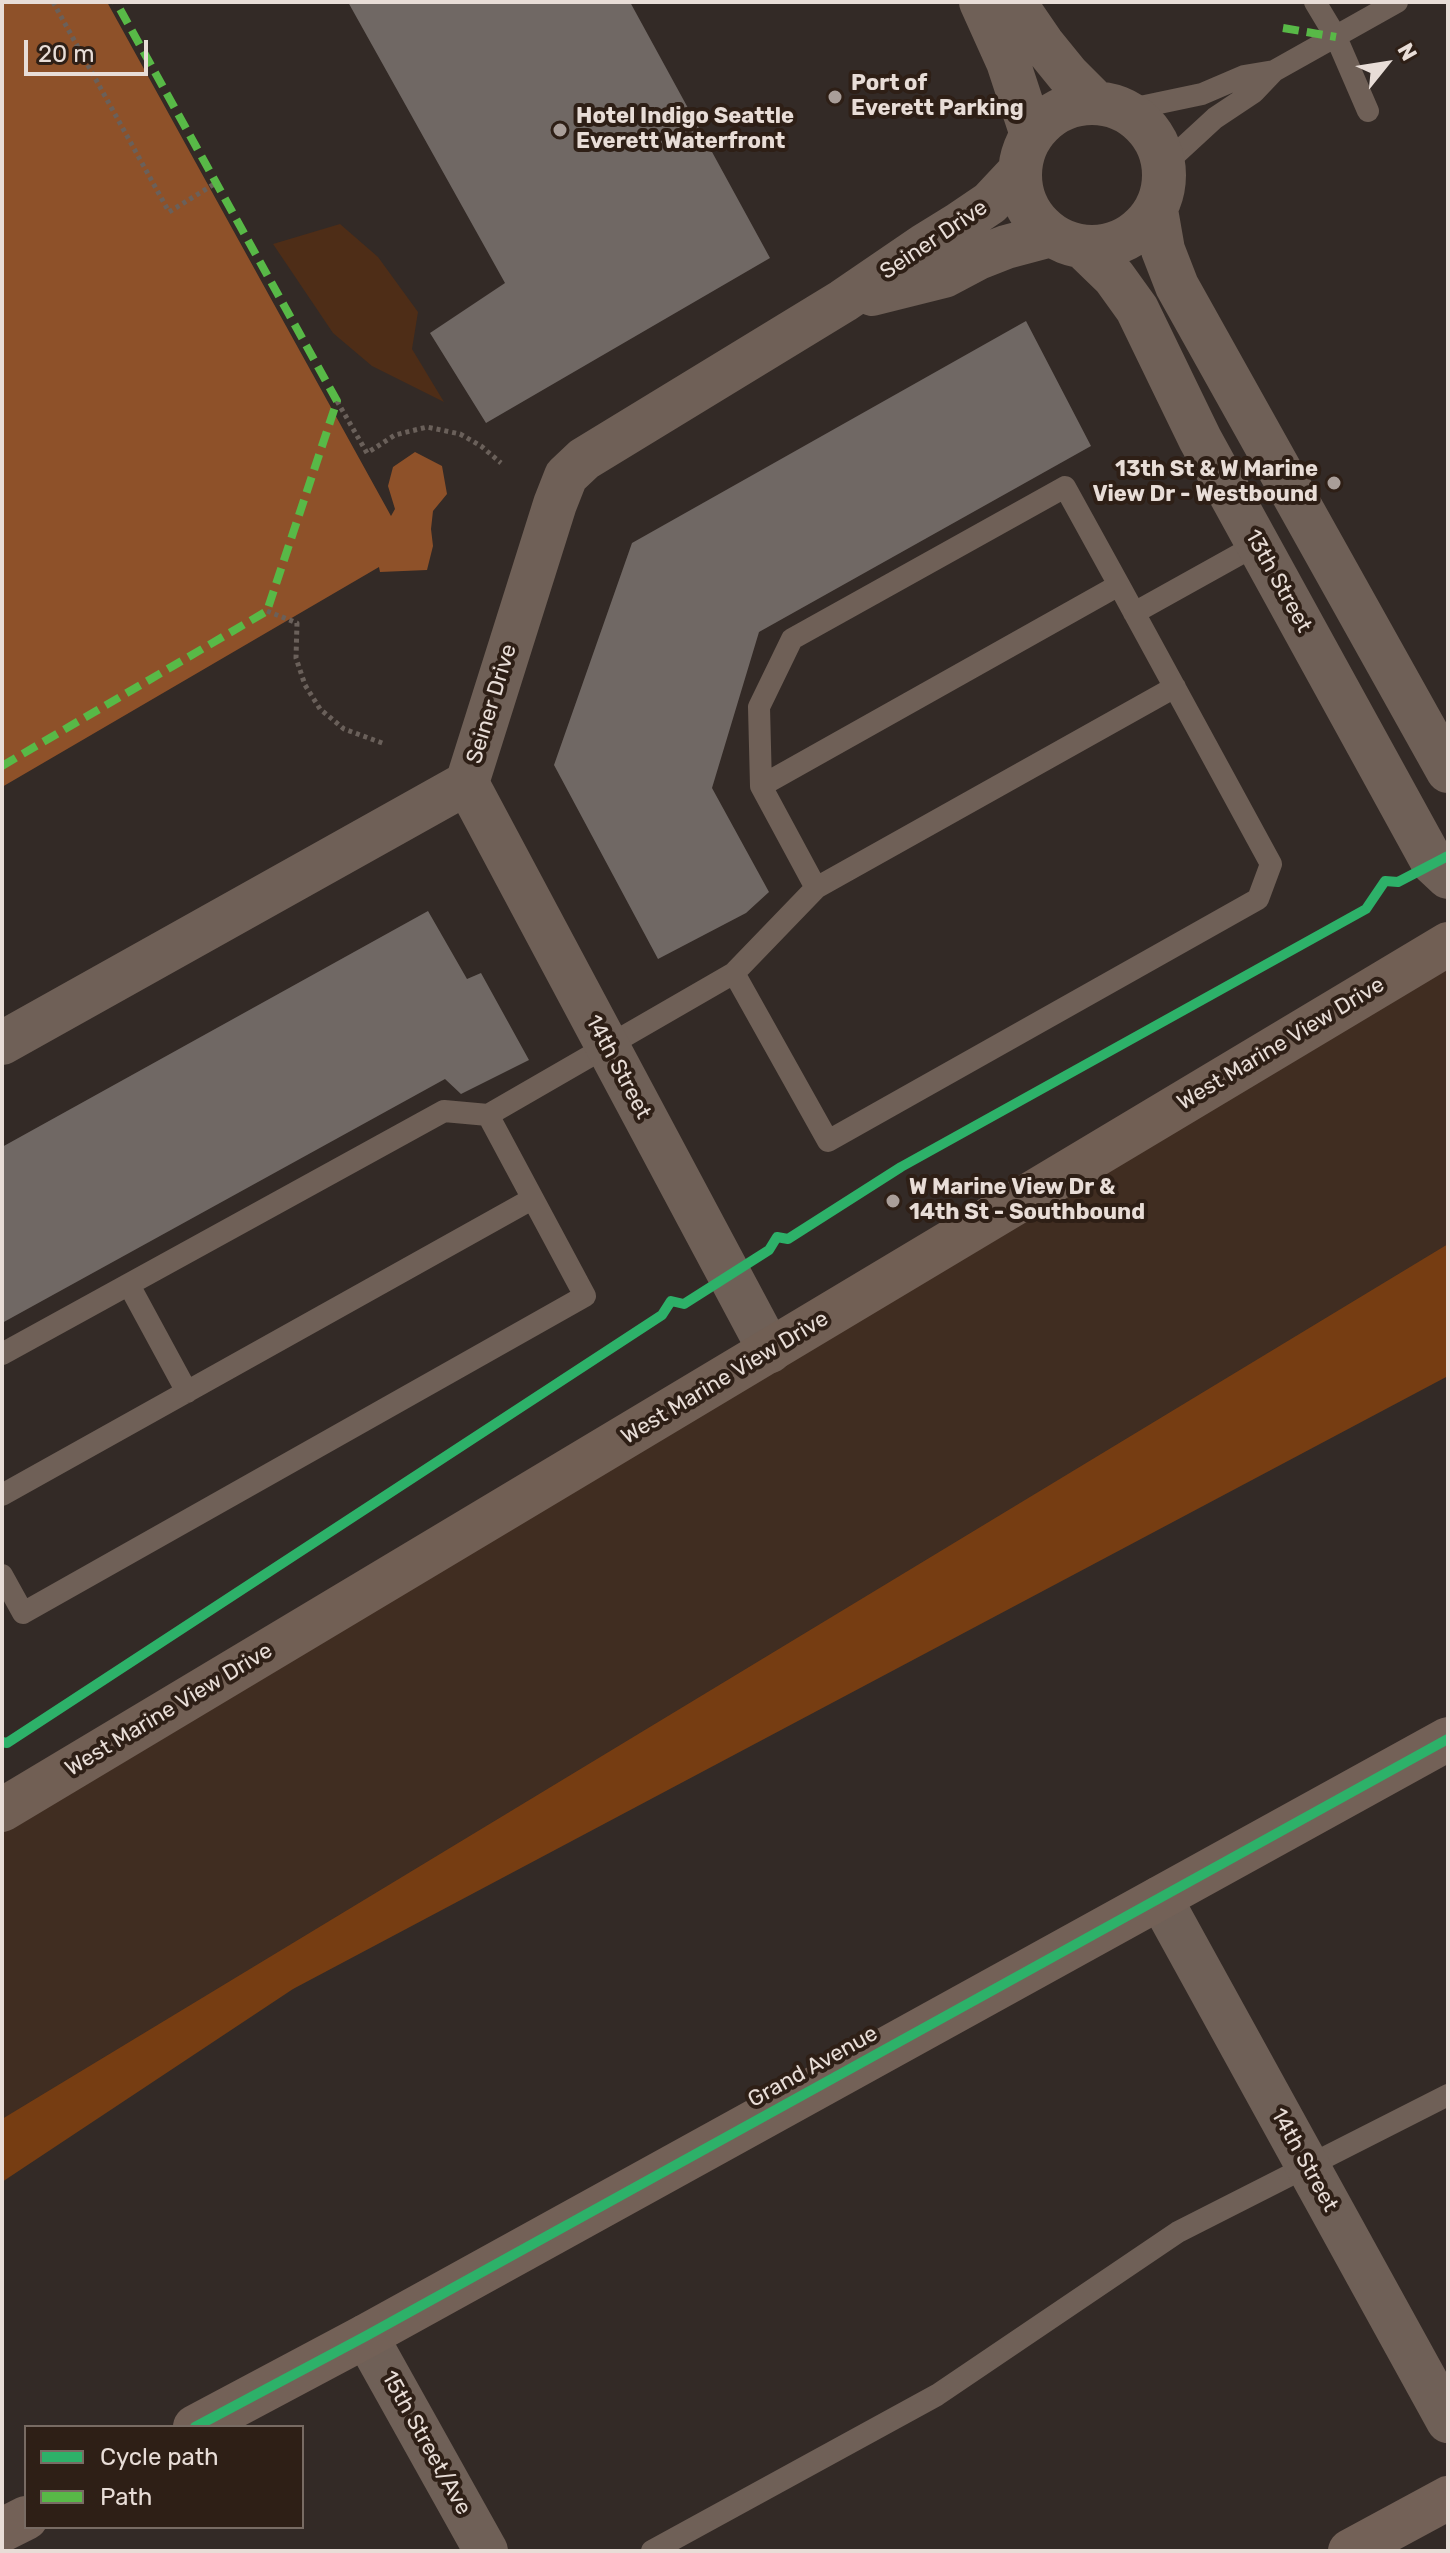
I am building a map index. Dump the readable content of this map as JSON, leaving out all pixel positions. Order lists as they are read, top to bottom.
{
  "streets": {
    "main road": ["West Marine View Drive"],
    "street": [
      "Seiner Drive",
      "13th Street",
      "14th Street",
      "Grand Avenue",
      "15th Street/Ave"
    ]
  },
  "crossings": [
    ["Seiner Drive", "13th Street"],
    ["Seiner Drive", "14th Street"],
    ["West Marine View Drive", "14th Street"],
    ["14th Street", "Grand Avenue"],
    ["Grand Avenue", "15th Street/Ave"]
  ],
  "places": [
    "Port of Everett Parking",
    "Hotel Indigo Seattle Everett Waterfront",
    "13th St & W Marine View Dr - Westbound",
    "W Marine View Dr & 14th St - Southbound"
  ],
  "legend": ["Cycle path", "Path"],
  "scale_bar": "20 m",
  "north": "top right"
}
